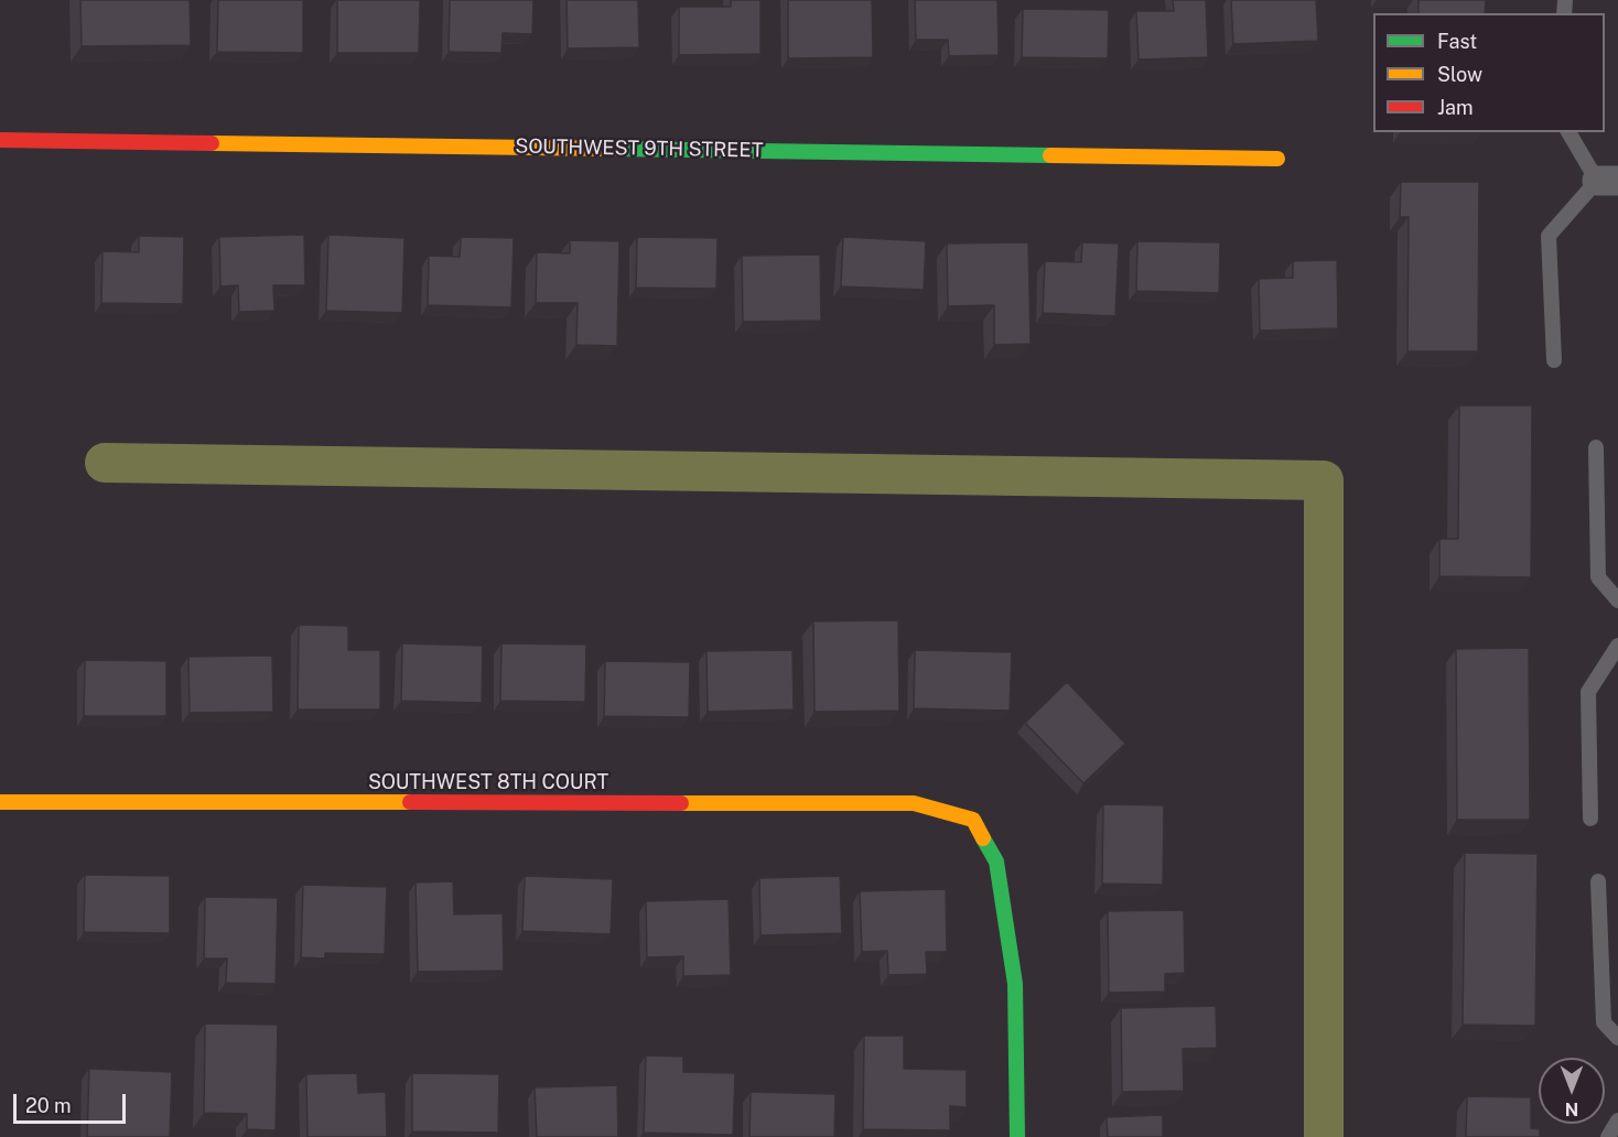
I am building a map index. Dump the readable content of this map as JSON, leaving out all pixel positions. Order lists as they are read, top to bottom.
{
  "streets": {
    "street": ["SOUTHWEST 9TH STREET", "SOUTHWEST 8TH COURT"]
  },
  "legend": ["Fast", "Slow", "Jam"],
  "scale_bar": "20 m",
  "north": "bottom"
}
